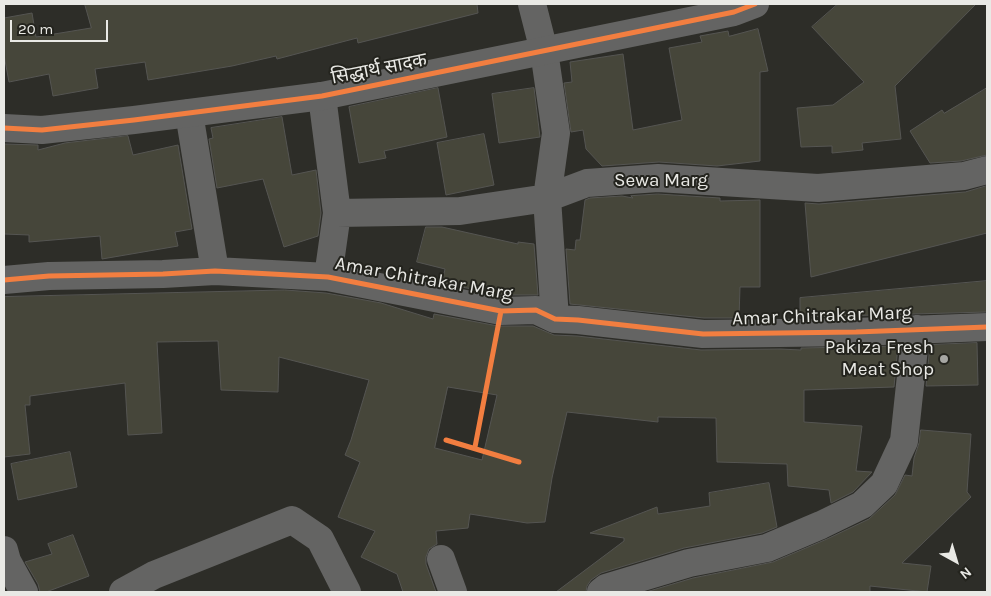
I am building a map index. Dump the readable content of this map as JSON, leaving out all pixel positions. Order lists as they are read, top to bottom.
{
  "streets": {
    "street": ["सिद्धार्थ सादक", "Sewa Marg", "Amar Chitrakar Marg"]
  },
  "places": ["Pakiza Fresh Meat Shop"],
  "scale_bar": "20 m",
  "north": "bottom right"
}
